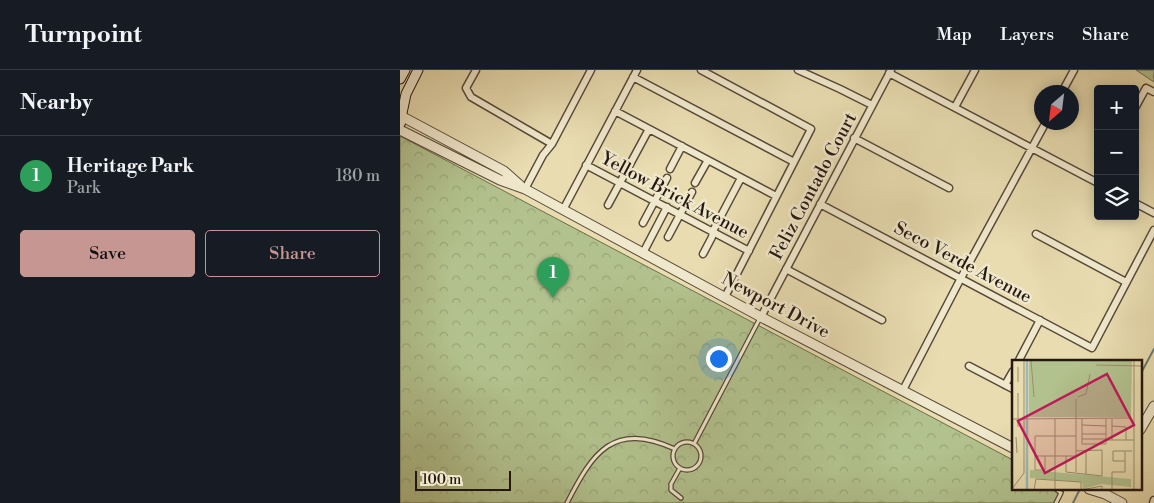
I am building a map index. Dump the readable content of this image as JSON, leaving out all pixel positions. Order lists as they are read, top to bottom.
{
  "streets": {
    "street": [
      "Feliz Contado Court",
      "Yellow Brick Avenue",
      "Seco Verde Avenue",
      "Newport Drive"
    ]
  },
  "crossings": [
    ["Feliz Contado Court", "Seco Verde Avenue"],
    ["Feliz Contado Court", "Newport Drive"]
  ],
  "scale_bar": "100 m",
  "north": "bottom left",
  "page": {
    "header": "Turnpoint",
    "nav": ["Map", "Layers", "Share"],
    "heading": "Nearby",
    "map_buttons": ["+", "−"],
    "list": [
      {
        "mark": "1",
        "name": "Heritage Park",
        "note": "Park",
        "value": "180 m"
      }
    ],
    "buttons": ["Save", "Share"],
    "pins": "1",
    "scale": "100 m"
  }
}
